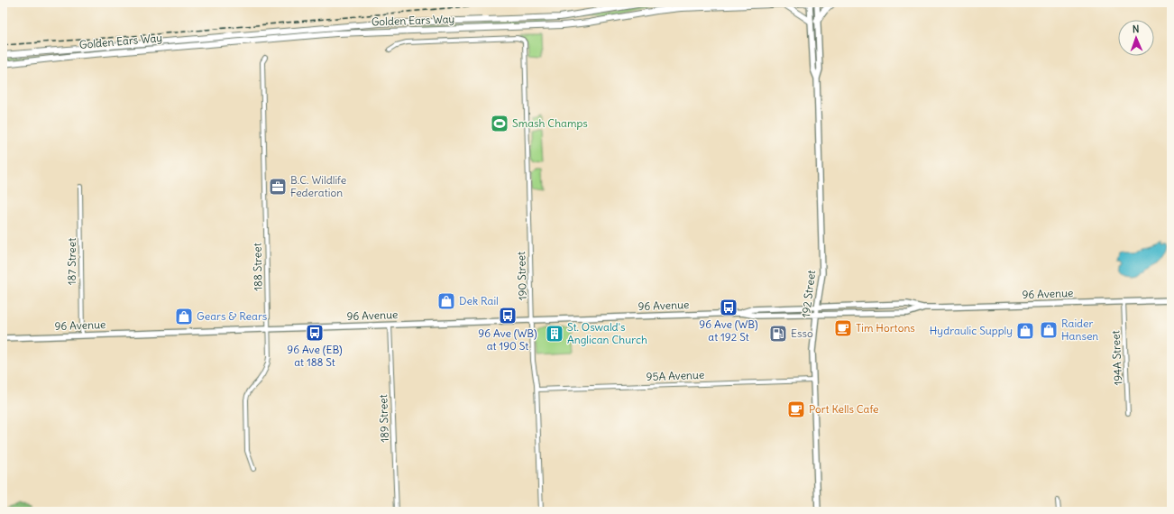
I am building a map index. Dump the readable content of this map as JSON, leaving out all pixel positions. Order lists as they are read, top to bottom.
{
  "streets": {
    "highway": ["Golden Ears Way"],
    "main road": ["192 Street", "96 Avenue"],
    "street": [
      "187 Street",
      "188 Street",
      "190 Street",
      "194A Street",
      "95A Avenue",
      "189 Street"
    ]
  },
  "crossings": [
    ["Golden Ears Way", "192 Street"],
    ["187 Street", "96 Avenue"],
    ["188 Street", "96 Avenue"],
    ["190 Street", "96 Avenue"],
    ["190 Street", "95A Avenue"],
    ["192 Street", "96 Avenue"],
    ["192 Street", "95A Avenue"],
    ["96 Avenue", "194A Street"],
    ["96 Avenue", "189 Street"]
  ],
  "places": {
    "sports": ["Smash Champs"],
    "office": ["B.C. Wildlife Federation"],
    "shop": [
      "Dek Rail",
      "Gears & Rears",
      "Raider Hansen",
      "Hydraulic Supply"
    ],
    "bus stop": ["96 Ave (WB) at 192 St", "96 Ave (WB) at 190 St", "96 Ave (EB) at 188 St"],
    "cafe": ["Tim Hortons", "Port Kells Cafe"],
    "building": ["St. Oswald's Anglican Church"],
    "fuel station": ["Esso"]
  },
  "north": "top"
}
